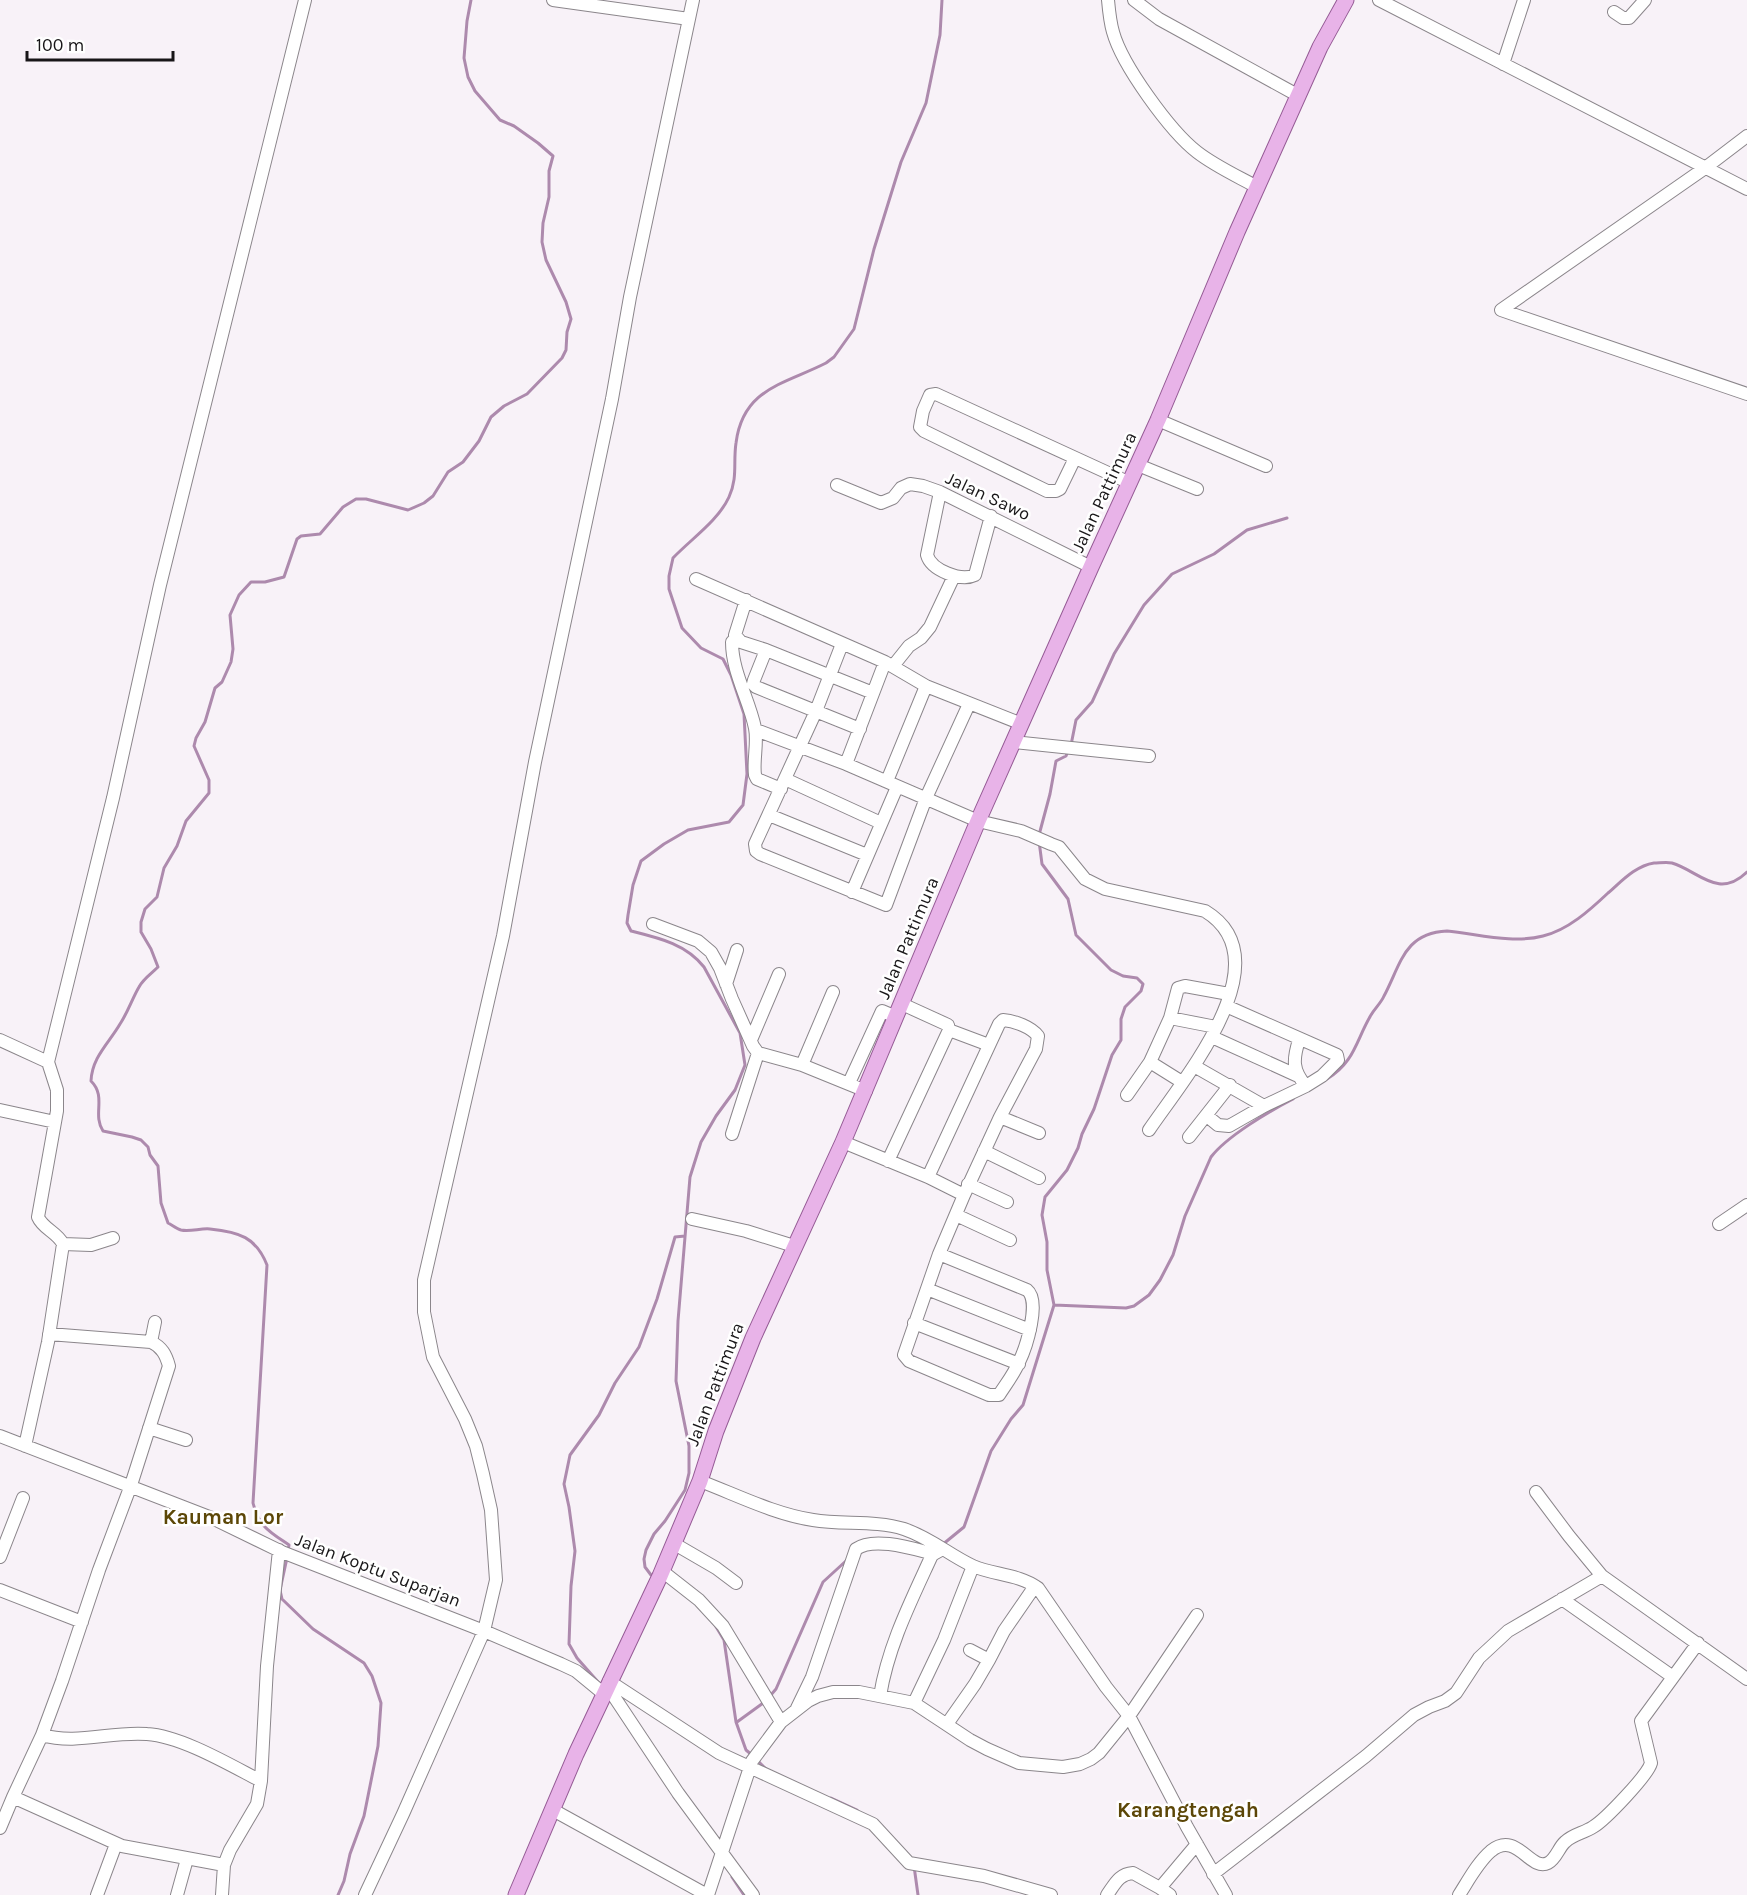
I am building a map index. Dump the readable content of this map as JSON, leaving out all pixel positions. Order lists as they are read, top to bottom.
{
  "streets": {
    "main road": ["Jalan Pattimura"],
    "street": ["Jalan Sawo", "Jalan Koptu Suparjan"]
  },
  "crossings": [
    ["Jalan Pattimura", "Jalan Sawo"],
    ["Jalan Pattimura", "Jalan Koptu Suparjan"]
  ],
  "districts": ["Kauman Lor", "Karangtengah"],
  "scale_bar": "100 m"
}
